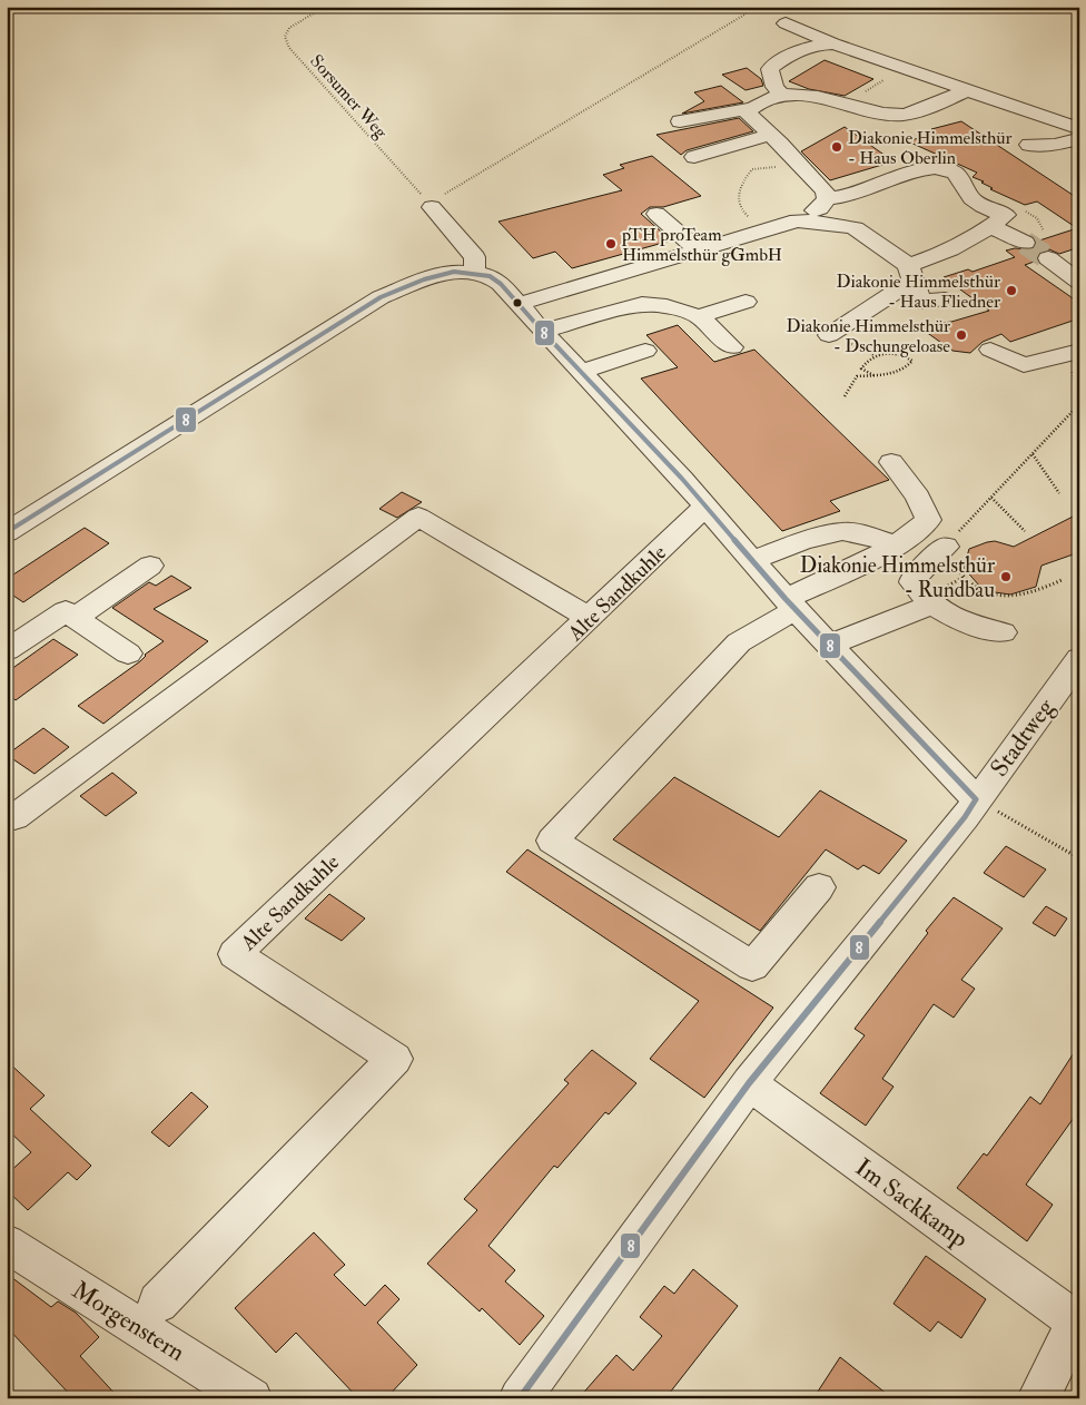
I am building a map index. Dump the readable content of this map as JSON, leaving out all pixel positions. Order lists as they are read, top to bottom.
{
  "streets": {
    "street": [
      "Alte Sandkuhle",
      "Stadtweg",
      "Im Sackkamp",
      "Morgenstern"
    ],
    "path": ["Sorsumer Weg"]
  },
  "crossings": [
    ["Stadtweg", "Im Sackkamp"]
  ],
  "places": [
    "Diakonie Himmelsthür - Haus Oberlin",
    "pTH proTeam Himmelsthür gGmbH",
    "Diakonie Himmelsthür - Haus Fliedner",
    "Diakonie Himmelsthür - Dschungeloase",
    "Diakonie Himmelsthür - Rundbau"
  ],
  "lines": ["transit line 8"]
}
